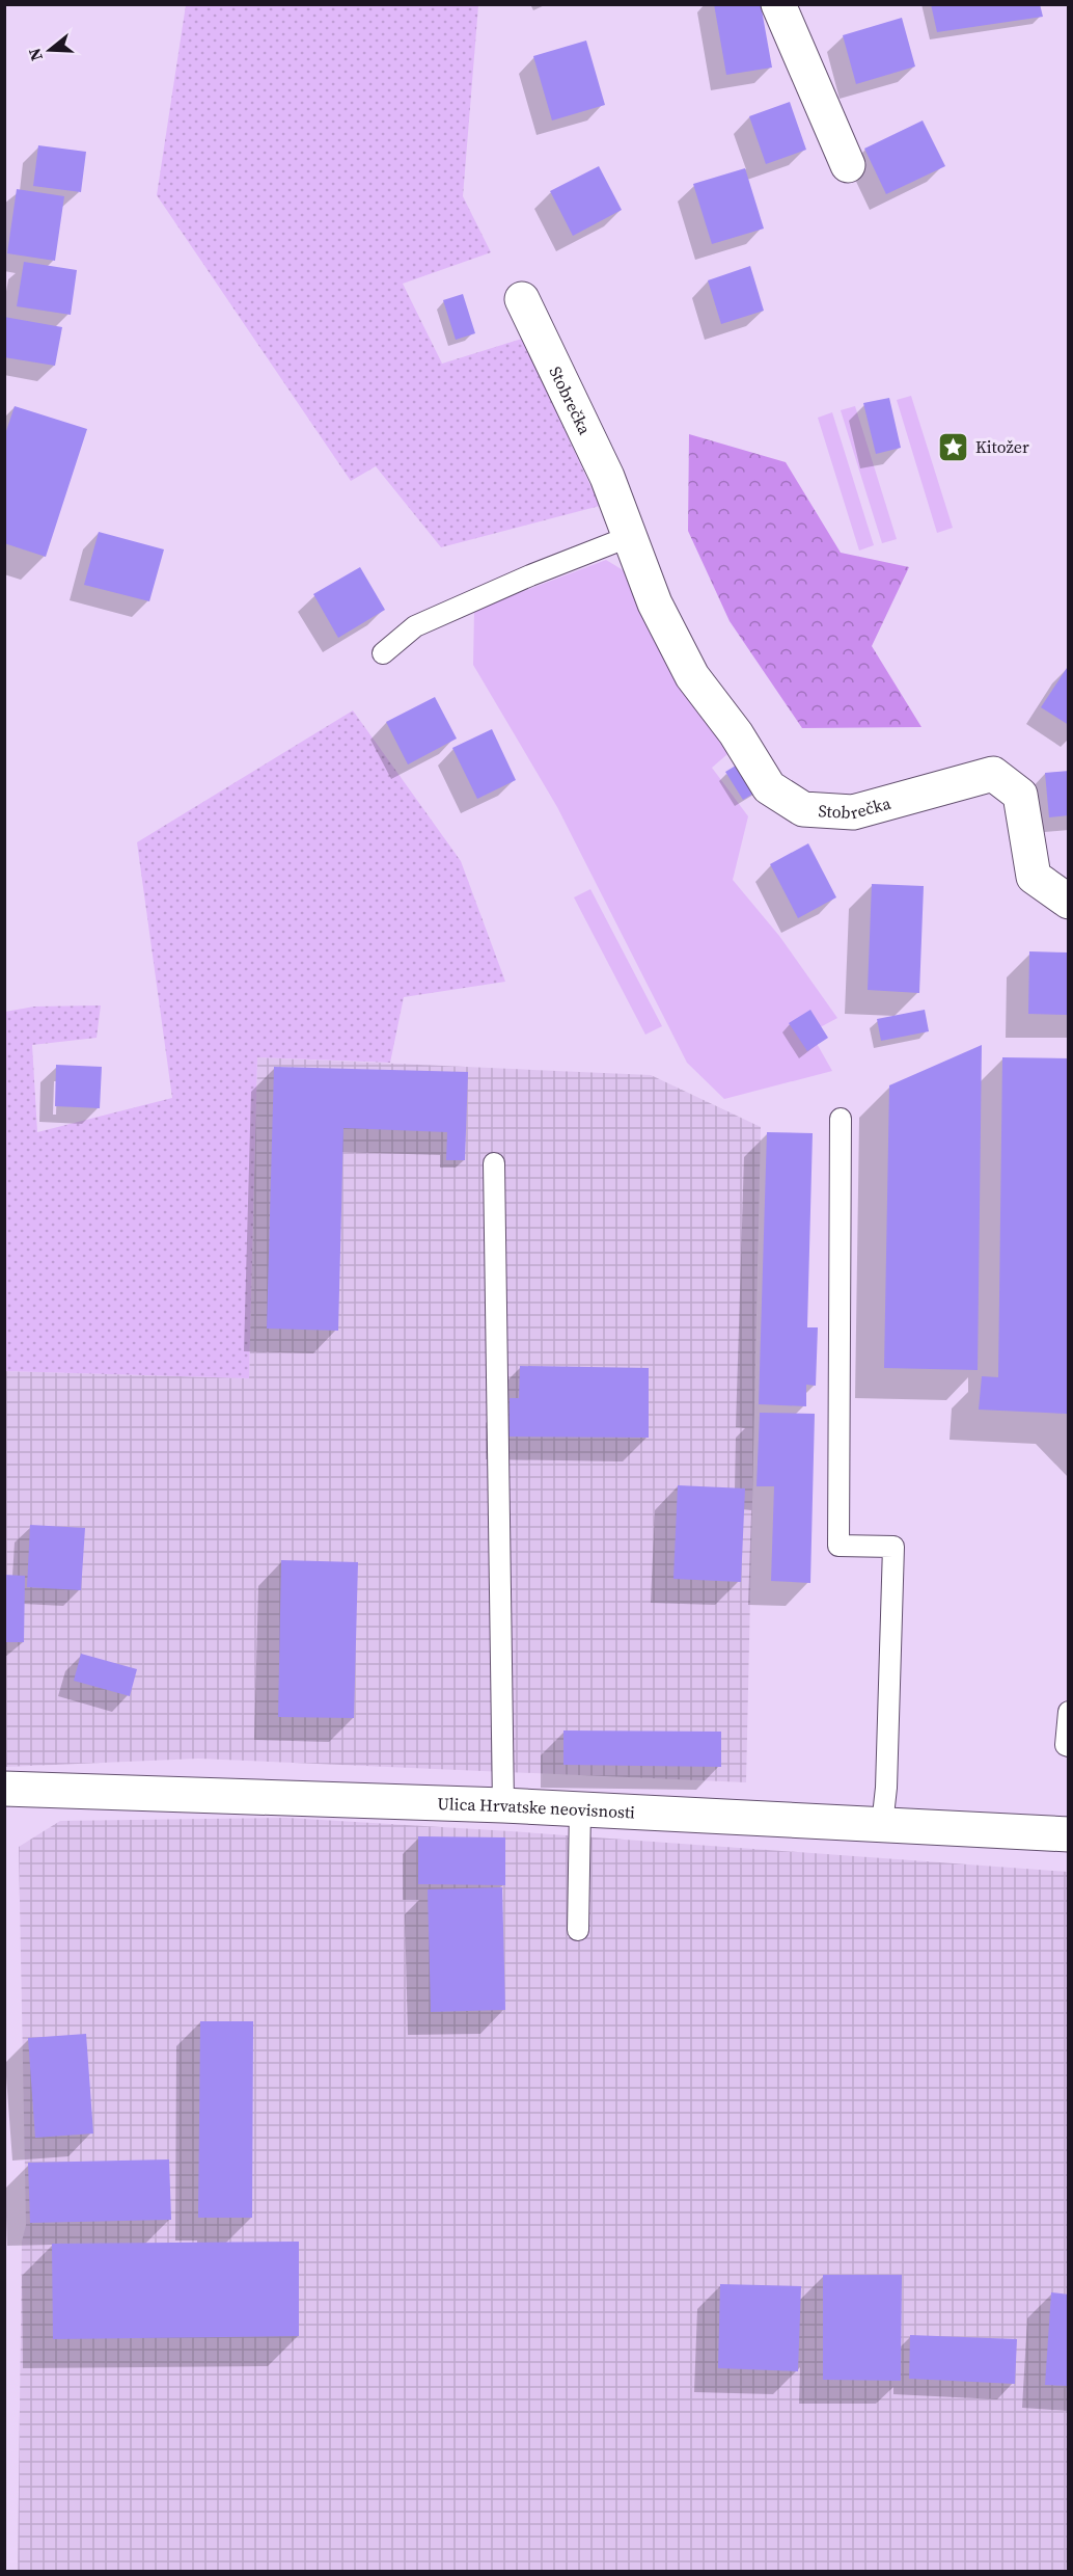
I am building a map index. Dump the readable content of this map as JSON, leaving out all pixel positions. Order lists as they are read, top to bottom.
{
  "streets": {
    "street": ["Stobrečka", "Ulica Hrvatske neovisnosti"]
  },
  "places": {
    "place": ["Kitožer"]
  },
  "north": "left"
}
